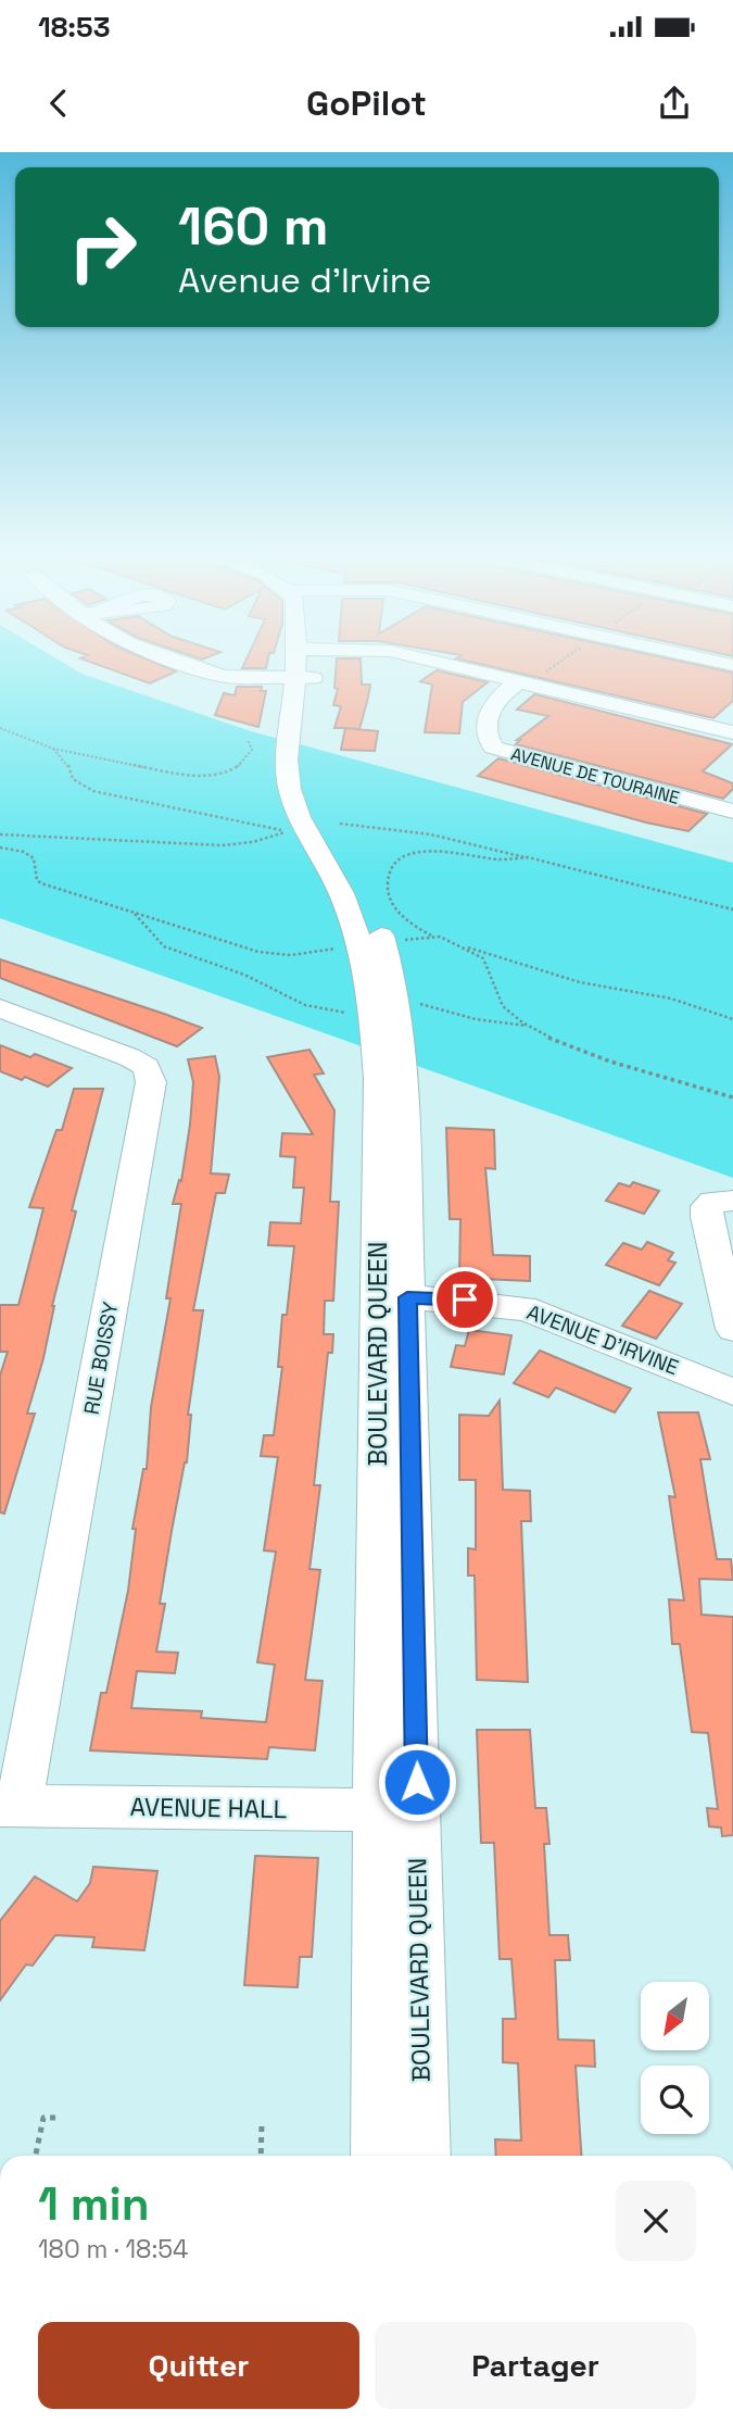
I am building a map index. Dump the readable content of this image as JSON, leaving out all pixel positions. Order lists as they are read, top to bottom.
{
  "streets": {
    "street": [
      "AVENUE DE TOURAINE",
      "AVENUE D'IRVINE",
      "BOULEVARD QUEEN",
      "RUE BOISSY",
      "AVENUE HALL"
    ]
  },
  "crossings": [
    ["AVENUE D'IRVINE", "BOULEVARD QUEEN"],
    ["BOULEVARD QUEEN", "AVENUE HALL"],
    ["RUE BOISSY", "AVENUE HALL"]
  ],
  "north": "bottom left",
  "page": {
    "status": "18:53",
    "header": "GoPilot",
    "turn": ["160 m", "Avenue d'Irvine"],
    "heading": ["1 min", "180 m · 18:54"],
    "buttons": ["Quitter", "Partager"]
  }
}
